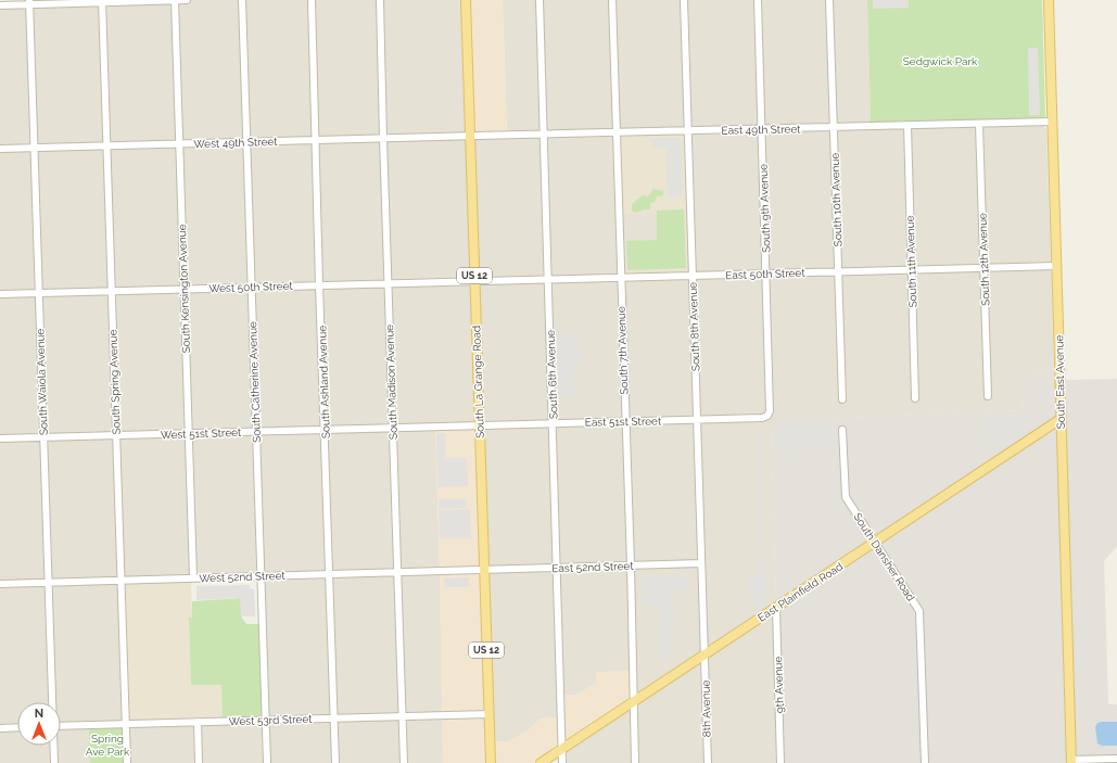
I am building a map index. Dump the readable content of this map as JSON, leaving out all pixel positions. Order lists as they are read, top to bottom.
{
  "streets": {
    "main road": [
      "US 12",
      "South La Grange Road",
      "South East Avenue",
      "East Plainfield Road"
    ],
    "street": [
      "East 49th Street",
      "West 49th Street",
      "South 10th Avenue",
      "South 9th Avenue",
      "South 12th Avenue",
      "South 11th Avenue",
      "East 50th Street",
      "West 50th Street",
      "South Kensington Avenue",
      "South 8th Avenue",
      "South 7th Avenue",
      "South 6th Avenue",
      "South Waiola Avenue",
      "South Spring Avenue",
      "South Catherine Avenue",
      "South Ashland Avenue",
      "South Madison Avenue",
      "East 51st Street",
      "West 51st Street",
      "South Dansher Road",
      "East 52nd Street",
      "West 52nd Street",
      "9th Avenue",
      "8th Avenue",
      "West 53rd Street"
    ]
  },
  "crossings": [
    ["East 49th Street", "West 49th Street"],
    ["East 49th Street", "South 10th Avenue"],
    ["East 49th Street", "South 9th Avenue"],
    ["East 49th Street", "South 12th Avenue"],
    ["East 49th Street", "South 11th Avenue"],
    ["East 49th Street", "South 8th Avenue"],
    ["East 49th Street", "South 7th Avenue"],
    ["East 49th Street", "South 6th Avenue"],
    ["East 49th Street", "South La Grange Road"],
    ["East 49th Street", "South East Avenue"],
    ["West 49th Street", "South Kensington Avenue"],
    ["West 49th Street", "South Waiola Avenue"],
    ["West 49th Street", "South Spring Avenue"],
    ["West 49th Street", "South Catherine Avenue"],
    ["West 49th Street", "South Ashland Avenue"],
    ["West 49th Street", "South Madison Avenue"],
    ["West 49th Street", "South La Grange Road"],
    ["South 10th Avenue", "East 50th Street"],
    ["South 9th Avenue", "East 50th Street"],
    ["South 9th Avenue", "East 51st Street"],
    ["South 12th Avenue", "East 50th Street"],
    ["South 11th Avenue", "East 50th Street"],
    ["East 50th Street", "West 50th Street"],
    ["East 50th Street", "South 8th Avenue"],
    ["East 50th Street", "South 7th Avenue"],
    ["East 50th Street", "South 6th Avenue"],
    ["East 50th Street", "South La Grange Road"],
    ["East 50th Street", "South East Avenue"],
    ["West 50th Street", "South Kensington Avenue"],
    ["West 50th Street", "South Waiola Avenue"],
    ["West 50th Street", "South Spring Avenue"],
    ["West 50th Street", "South Catherine Avenue"],
    ["West 50th Street", "South Ashland Avenue"],
    ["West 50th Street", "South Madison Avenue"],
    ["West 50th Street", "South La Grange Road"],
    ["South Kensington Avenue", "West 51st Street"],
    ["South Kensington Avenue", "West 52nd Street"],
    ["South 8th Avenue", "East 51st Street"],
    ["South 8th Avenue", "East 52nd Street"],
    ["South 8th Avenue", "East Plainfield Road"],
    ["South 8th Avenue", "8th Avenue"],
    ["South 7th Avenue", "East 51st Street"],
    ["South 7th Avenue", "East 52nd Street"],
    ["South 7th Avenue", "East Plainfield Road"],
    ["South 6th Avenue", "East 51st Street"],
    ["South 6th Avenue", "East 52nd Street"],
    ["South 6th Avenue", "East Plainfield Road"],
    ["South Waiola Avenue", "West 51st Street"],
    ["South Waiola Avenue", "West 52nd Street"],
    ["South Spring Avenue", "West 51st Street"],
    ["South Spring Avenue", "West 52nd Street"],
    ["South Spring Avenue", "West 53rd Street"],
    ["South Catherine Avenue", "West 51st Street"],
    ["South Catherine Avenue", "West 52nd Street"],
    ["South Catherine Avenue", "West 53rd Street"],
    ["South Ashland Avenue", "West 51st Street"],
    ["South Ashland Avenue", "West 52nd Street"],
    ["South Ashland Avenue", "West 53rd Street"],
    ["South Madison Avenue", "West 51st Street"],
    ["South Madison Avenue", "West 52nd Street"],
    ["South Madison Avenue", "West 53rd Street"],
    ["South La Grange Road", "East 51st Street"],
    ["South La Grange Road", "West 51st Street"],
    ["South La Grange Road", "East 52nd Street"],
    ["South La Grange Road", "West 52nd Street"],
    ["South La Grange Road", "West 53rd Street"],
    ["South East Avenue", "East Plainfield Road"],
    ["East 51st Street", "West 51st Street"],
    ["South Dansher Road", "East Plainfield Road"],
    ["East 52nd Street", "West 52nd Street"],
    ["East Plainfield Road", "9th Avenue"],
    ["East Plainfield Road", "8th Avenue"]
  ],
  "parks": ["Sedgwick Park", "Spring Ave Park"],
  "north": "top"
}
